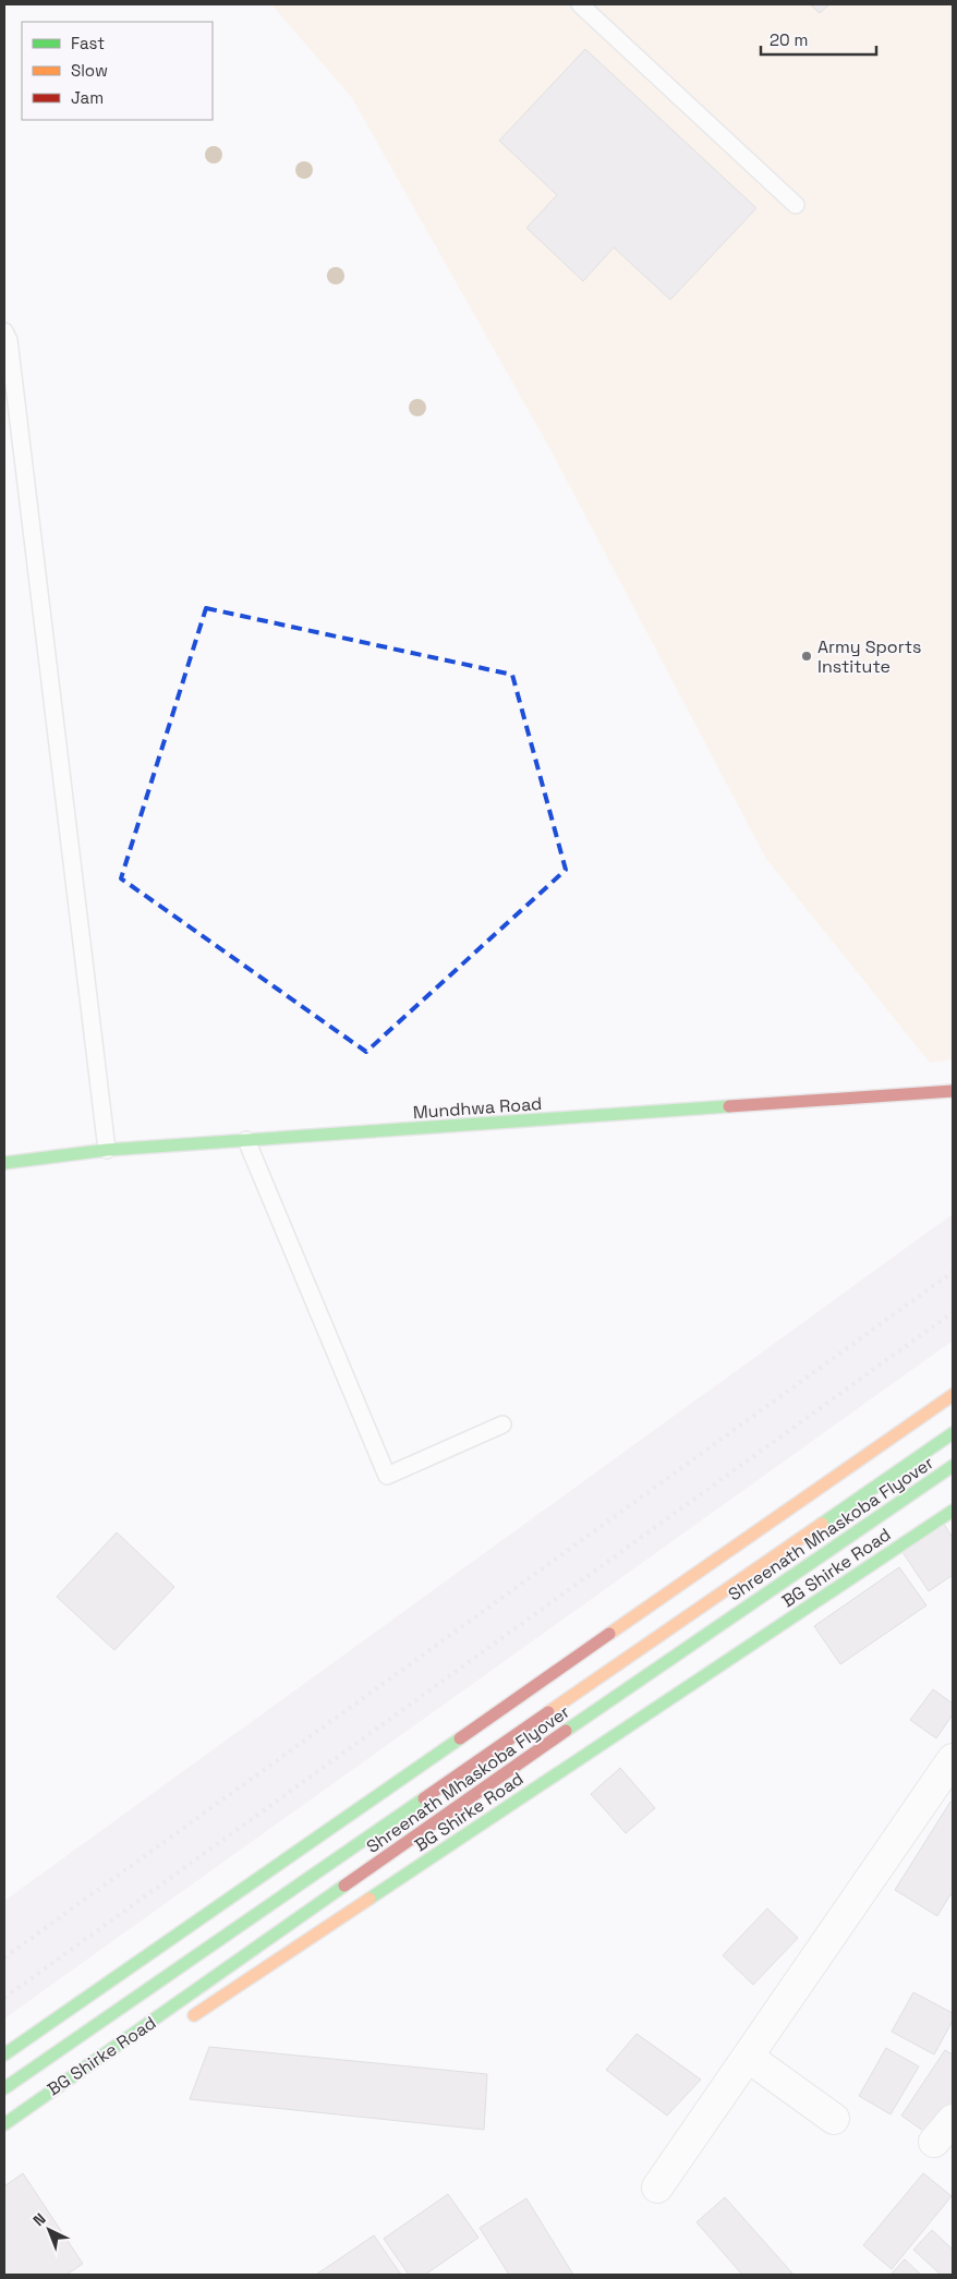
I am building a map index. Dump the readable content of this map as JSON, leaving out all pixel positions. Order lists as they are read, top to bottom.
{
  "streets": {
    "main road": ["Mundhwa Road", "Shreenath Mhaskoba Flyover", "BG Shirke Road"]
  },
  "places": ["Army Sports Institute"],
  "legend": ["Fast", "Slow", "Jam"],
  "scale_bar": "20 m",
  "north": "top left"
}
